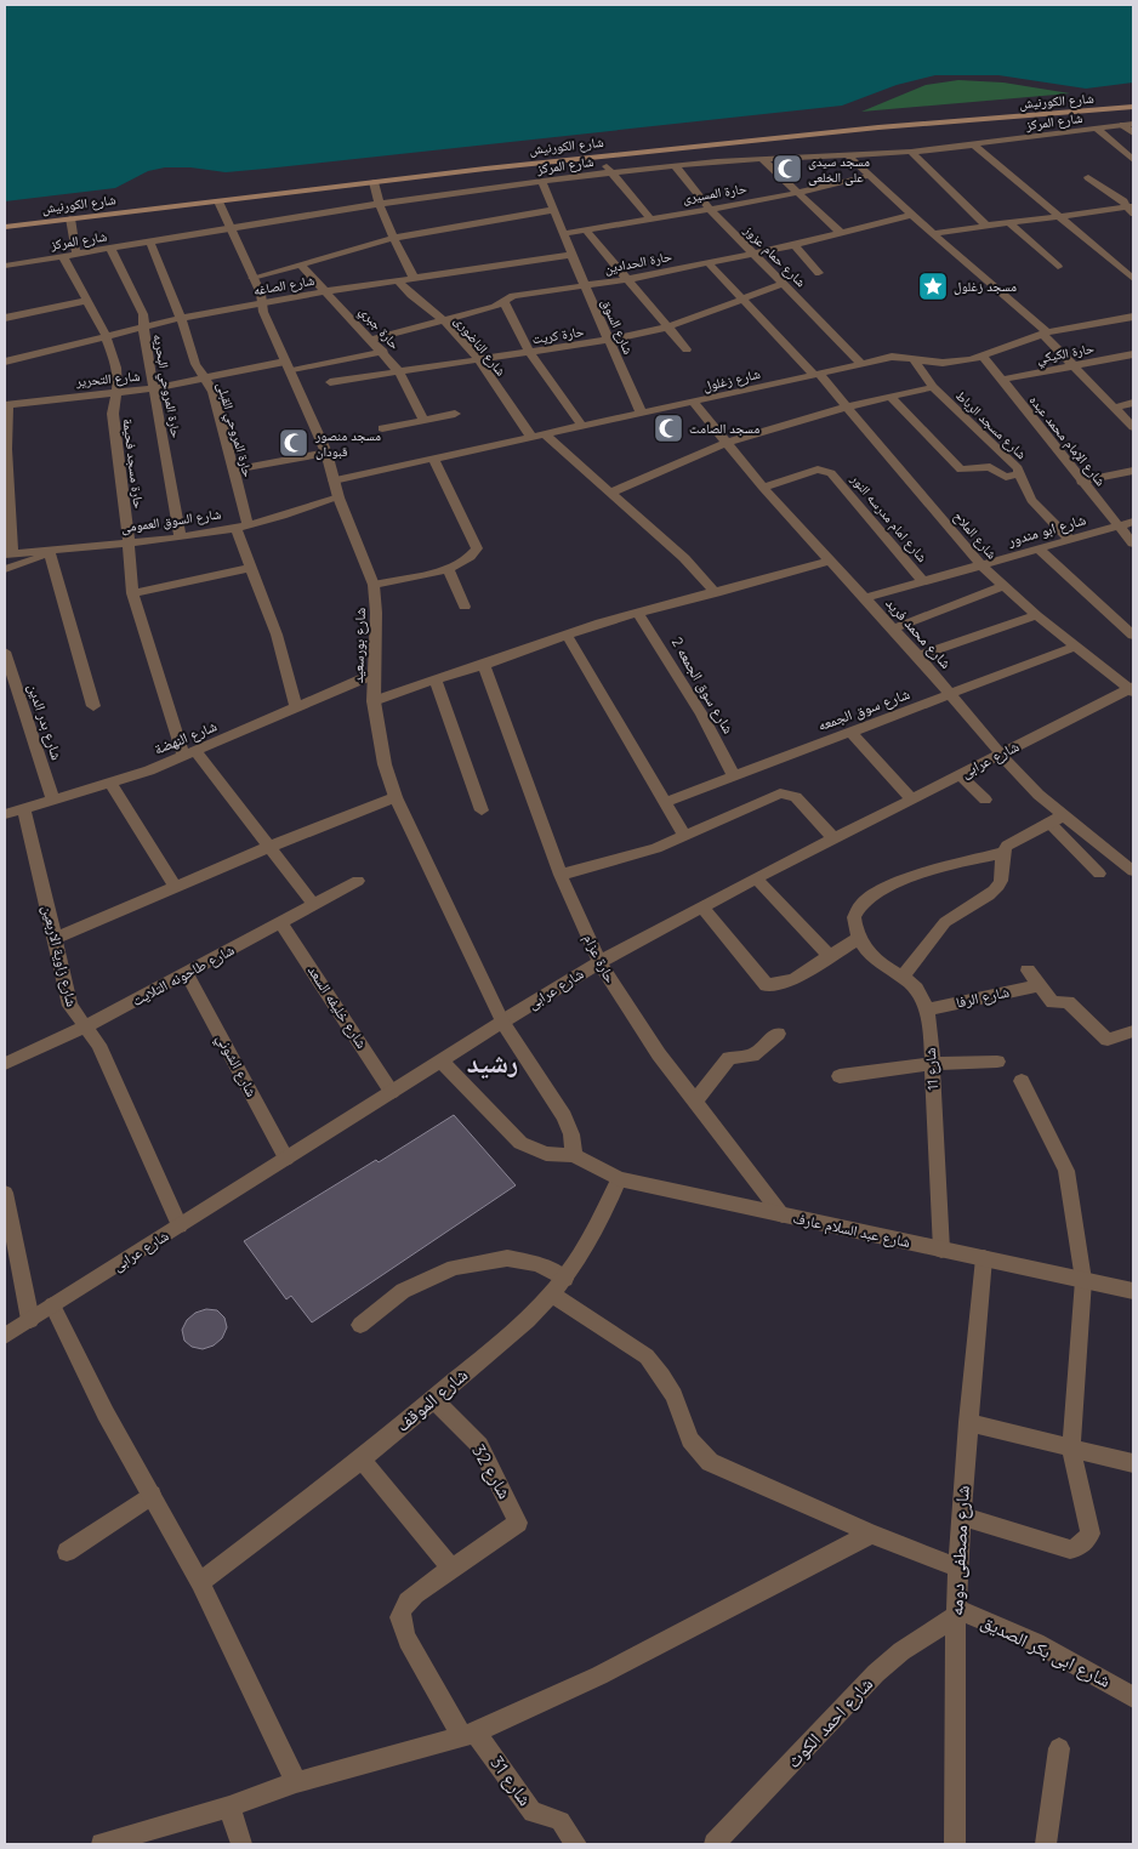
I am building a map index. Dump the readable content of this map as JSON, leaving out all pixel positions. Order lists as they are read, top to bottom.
{
  "streets": {
    "main road": ["شارع الكورنيش"],
    "street": [
      "شارع المركز",
      "حارة المسيرى",
      "شارع حمام عزوز",
      "حارة الحدادين",
      "شارع الصاغه",
      "شارع السوق",
      "حارة جبري",
      "حارة كريت",
      "شارع الناضورى",
      "حارة الكيكي",
      "شارع التحرير",
      "شارع زغلول",
      "حارة المروحي البحريه",
      "شارع مسجد الرباط",
      "حارة المروحي القبلى",
      "شارع الإمام محمد عبده",
      "حارة مسجد فحيمة",
      "شارع امام مدرسه النور",
      "شارع السوق العمومى",
      "شارع ابو مندور",
      "شارع الملاح",
      "شارع محمد فريد",
      "شارع بورسعيد",
      "شارع سوق الجمعه 2",
      "شارع سوق الجمعه",
      "شارع بدر الدين",
      "شارع النهضة",
      "شارع عرابى",
      "شارع زاوية الاربعين",
      "حارة عزام",
      "شارع طاحونه التلايت",
      "شارع الرفا",
      "شارع خليفه السعد",
      "شارع الشوني",
      "شارع 11",
      "شارع عبد السلام عارف",
      "شارع الموقف",
      "شارع 32",
      "شارع مصطفى دومه",
      "شارع ابى بكر الصديق",
      "شارع احمد الكوث",
      "شارع 31"
    ]
  },
  "crossings": [
    ["شارع الكورنيش", "شارع بورسعيد"],
    ["شارع المركز", "شارع حمام عزوز"],
    ["شارع المركز", "شارع السوق"],
    ["شارع المركز", "حارة المروحي البحريه"],
    ["شارع المركز", "حارة المروحي القبلى"],
    ["شارع المركز", "حارة مسجد فحيمة"],
    ["شارع المركز", "شارع بورسعيد"],
    ["حارة المسيرى", "شارع حمام عزوز"],
    ["حارة المسيرى", "شارع السوق"],
    ["شارع حمام عزوز", "حارة الحدادين"],
    ["شارع حمام عزوز", "حارة كريت"],
    ["شارع حمام عزوز", "شارع زغلول"],
    ["حارة الحدادين", "شارع السوق"],
    ["حارة الحدادين", "حارة جبري"],
    ["حارة الحدادين", "شارع الناضورى"],
    ["حارة الحدادين", "شارع الملاح"],
    ["شارع الصاغه", "شارع السوق"],
    ["شارع الصاغه", "حارة جبري"],
    ["شارع الصاغه", "شارع الناضورى"],
    ["شارع الصاغه", "حارة المروحي البحريه"],
    ["شارع الصاغه", "حارة المروحي القبلى"],
    ["شارع الصاغه", "حارة مسجد فحيمة"],
    ["شارع الصاغه", "شارع بورسعيد"],
    ["شارع السوق", "حارة كريت"],
    ["شارع السوق", "شارع زغلول"],
    ["حارة جبري", "حارة كريت"],
    ["حارة جبري", "شارع التحرير"],
    ["حارة كريت", "شارع الناضورى"],
    ["حارة كريت", "شارع الملاح"],
    ["شارع الناضورى", "شارع زغلول"],
    ["حارة الكيكي", "شارع الإمام محمد عبده"],
    ["شارع التحرير", "حارة المروحي البحريه"],
    ["شارع التحرير", "حارة المروحي القبلى"],
    ["شارع التحرير", "حارة مسجد فحيمة"],
    ["شارع التحرير", "شارع بورسعيد"],
    ["شارع زغلول", "شارع مسجد الرباط"],
    ["شارع زغلول", "شارع الإمام محمد عبده"],
    ["شارع زغلول", "شارع الملاح"],
    ["شارع زغلول", "شارع محمد فريد"],
    ["شارع زغلول", "شارع بورسعيد"],
    ["حارة المروحي البحريه", "شارع السوق العمومى"],
    ["شارع مسجد الرباط", "شارع ابو مندور"],
    ["حارة المروحي القبلى", "شارع السوق العمومى"],
    ["حارة المروحي القبلى", "شارع النهضة"],
    ["شارع الإمام محمد عبده", "شارع ابو مندور"],
    ["حارة مسجد فحيمة", "شارع السوق العمومى"],
    ["حارة مسجد فحيمة", "شارع النهضة"],
    ["حارة مسجد فحيمة", "شارع طاحونه التلايت"],
    ["شارع امام مدرسه النور", "شارع ابو مندور"],
    ["شارع امام مدرسه النور", "شارع محمد فريد"],
    ["شارع السوق العمومى", "شارع بورسعيد"],
    ["شارع ابو مندور", "شارع الملاح"],
    ["شارع ابو مندور", "شارع محمد فريد"],
    ["شارع الملاح", "شارع سوق الجمعه"],
    ["شارع الملاح", "شارع عرابى"],
    ["شارع محمد فريد", "شارع سوق الجمعه"],
    ["شارع محمد فريد", "شارع عرابى"],
    ["شارع بورسعيد", "شارع النهضة"],
    ["شارع بورسعيد", "شارع عرابى"],
    ["شارع سوق الجمعه 2", "شارع سوق الجمعه"],
    ["شارع بدر الدين", "شارع النهضة"],
    ["شارع النهضة", "شارع زاوية الاربعين"],
    ["شارع عرابى", "شارع زاوية الاربعين"],
    ["شارع عرابى", "حارة عزام"],
    ["شارع عرابى", "شارع خليفه السعد"],
    ["شارع عرابى", "شارع الشوني"],
    ["شارع عرابى", "شارع عبد السلام عارف"],
    ["شارع زاوية الاربعين", "شارع طاحونه التلايت"],
    ["حارة عزام", "شارع عبد السلام عارف"],
    ["شارع طاحونه التلايت", "شارع خليفه السعد"],
    ["شارع طاحونه التلايت", "شارع الشوني"],
    ["شارع الرفا", "شارع 11"],
    ["شارع 11", "شارع عبد السلام عارف"],
    ["شارع عبد السلام عارف", "شارع الموقف"],
    ["شارع عبد السلام عارف", "شارع مصطفى دومه"],
    ["شارع الموقف", "شارع 32"],
    ["شارع 32", "شارع 31"],
    ["شارع مصطفى دومه", "شارع ابى بكر الصديق"],
    ["شارع مصطفى دومه", "شارع احمد الكوث"],
    ["شارع ابى بكر الصديق", "شارع احمد الكوث"]
  ],
  "districts": ["رشيد"],
  "places": {
    "mosque": ["مسجد سيدى على الخلعى", "مسجد الصامت", "مسجد منصور قبودان"],
    "place": ["مسجد زغلول"]
  }
}
